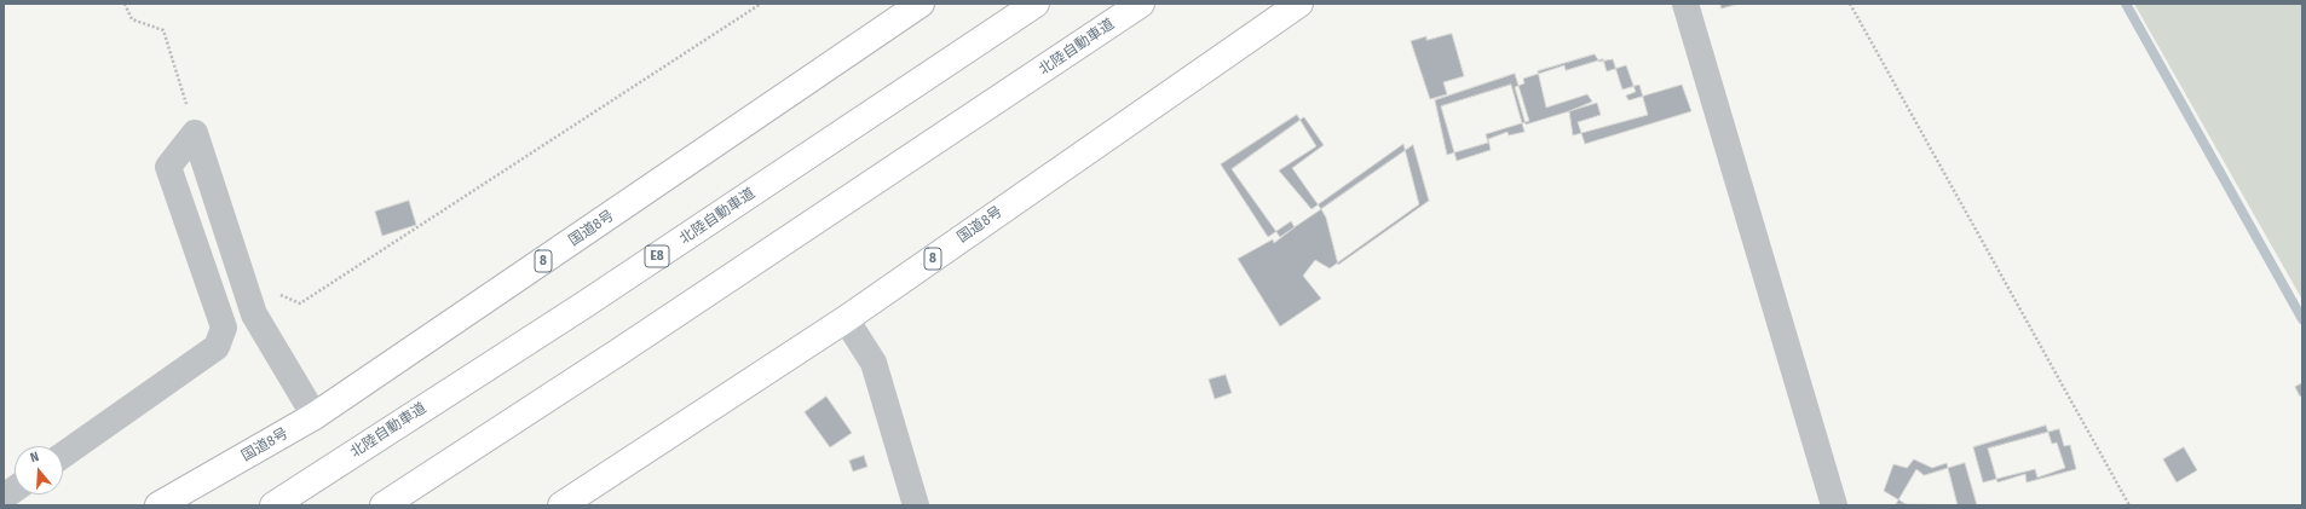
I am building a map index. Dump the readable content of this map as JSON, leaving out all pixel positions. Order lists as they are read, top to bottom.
{
  "streets": {
    "highway": [
      "北陸自動車道",
      "国道8号",
      "E8",
      "8"
    ]
  },
  "north": "top"
}
